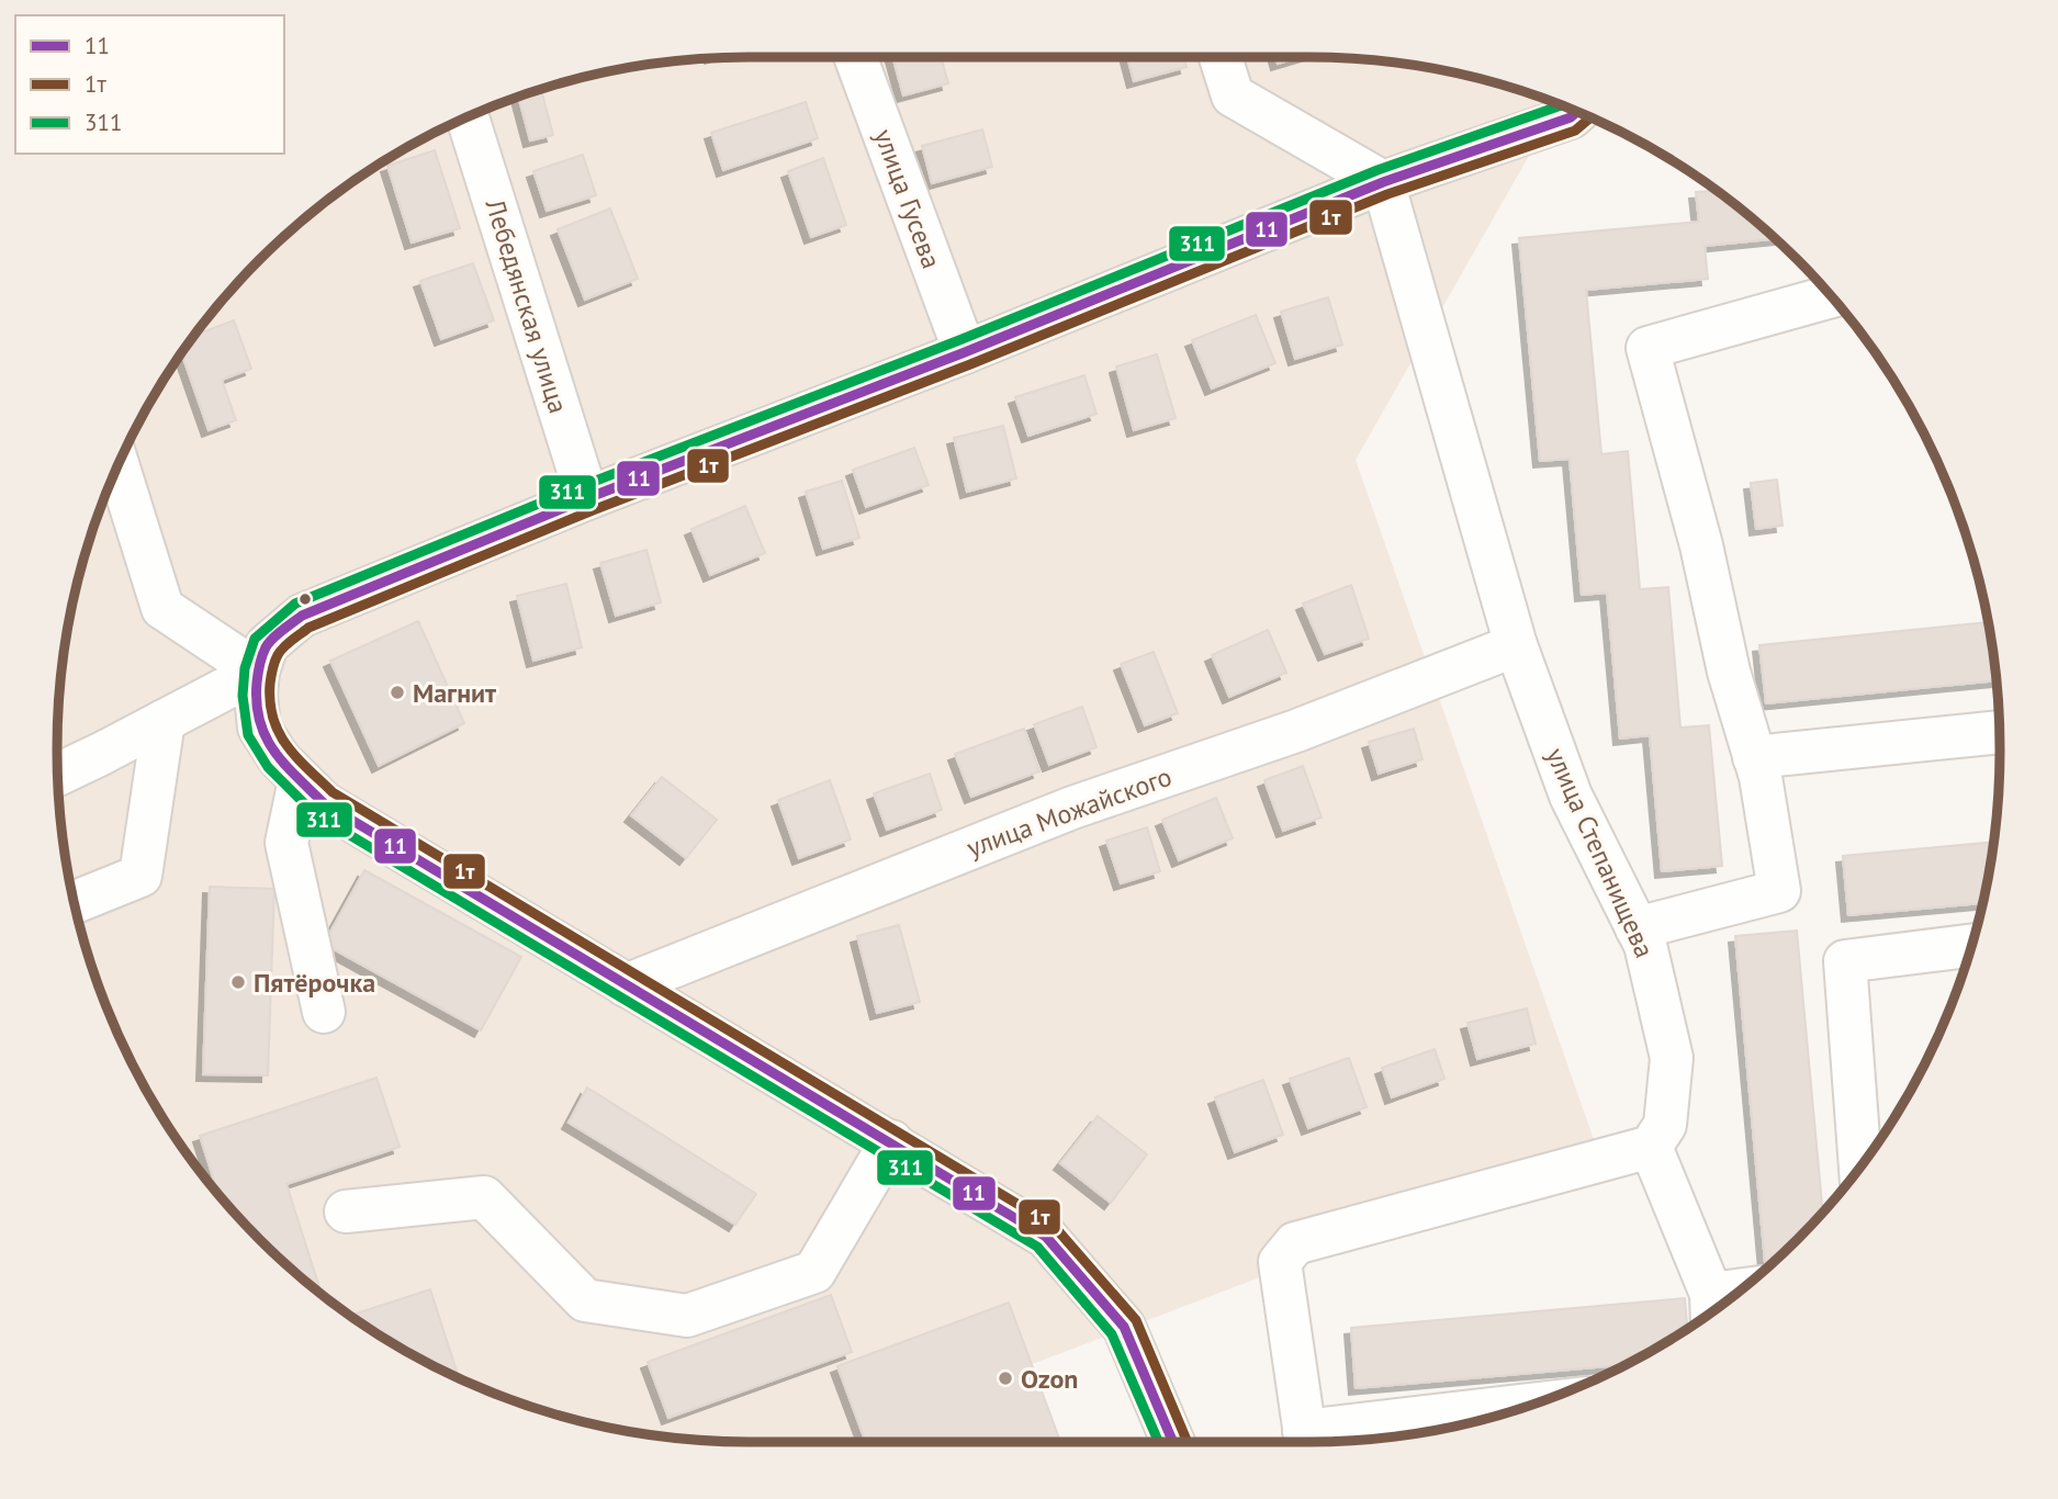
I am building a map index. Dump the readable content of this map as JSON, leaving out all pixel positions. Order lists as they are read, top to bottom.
{
  "streets": {
    "street": [
      "улица Гусева",
      "Лебедянская улица",
      "улица Можайского",
      "улица Степанищева"
    ]
  },
  "crossings": [
    ["улица Можайского", "улица Степанищева"]
  ],
  "places": ["Магнит", "Пятёрочка", "Ozon"],
  "lines": ["transit line 311", "transit line 11", "transit line 1т"],
  "legend": ["11", "1т", "311"]
}
